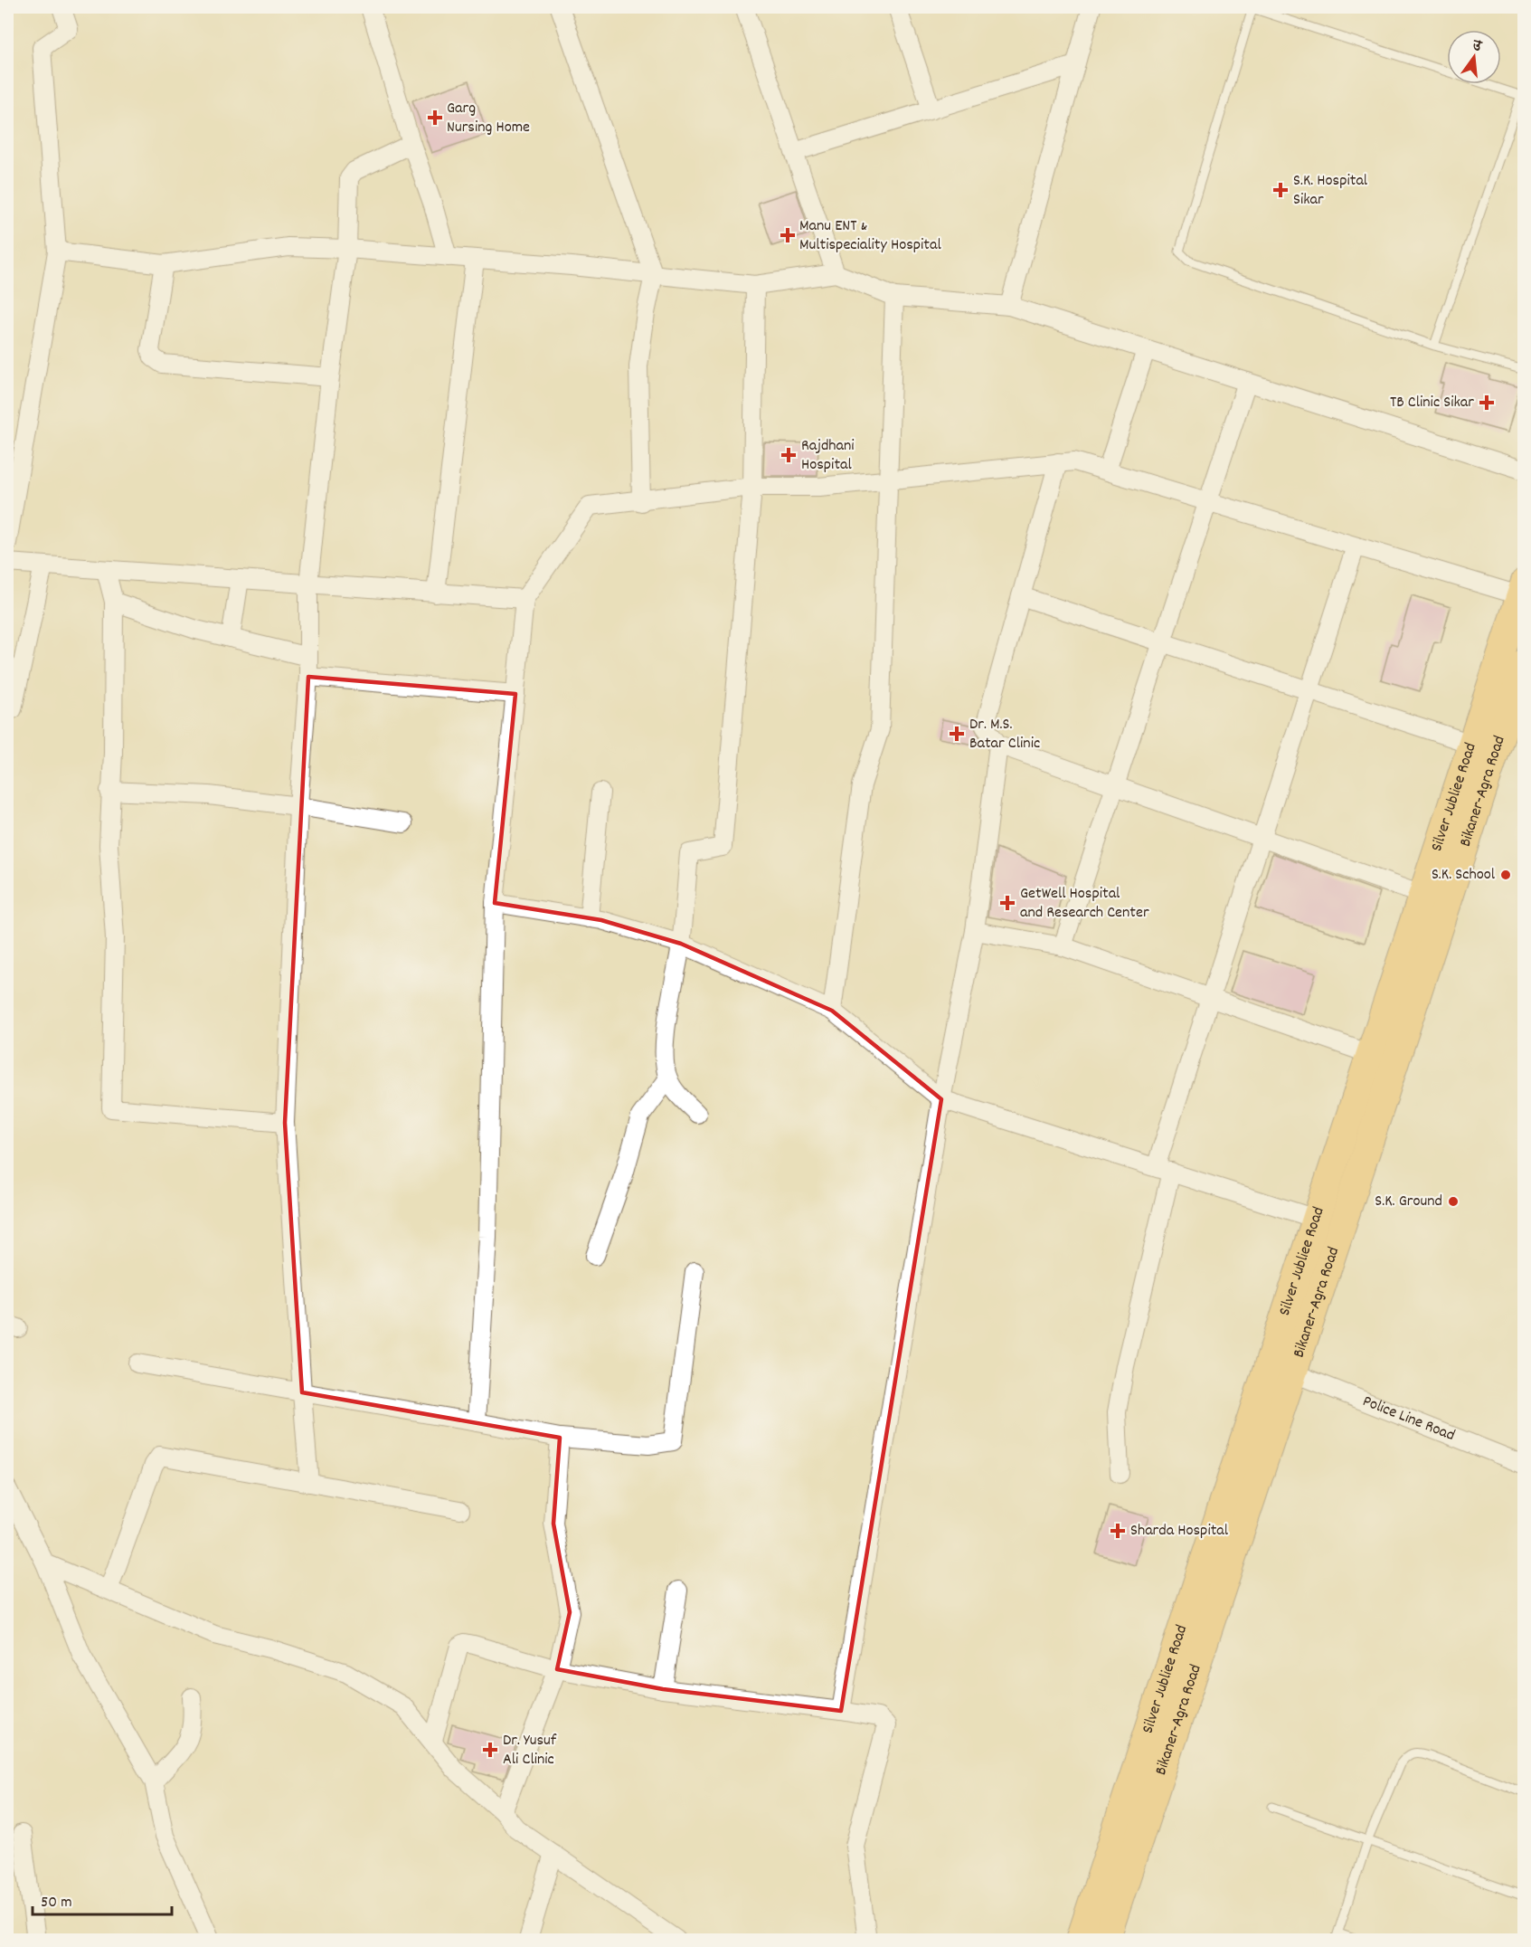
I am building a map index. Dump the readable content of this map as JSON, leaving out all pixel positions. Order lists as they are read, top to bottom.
{
  "streets": {
    "main road": ["Bikaner-Agra Road", "Silver Jubliee Road"],
    "street": ["Police Line Road"]
  },
  "crossings": [
    ["Bikaner-Agra Road", "Police Line Road"],
    ["Silver Jubliee Road", "Police Line Road"]
  ],
  "places": {
    "health": [
      "Garg Nursing Home",
      "S.K. Hospital Sikar",
      "Manu ENT & Multispeciality Hospital",
      "TB Clinic Sikar",
      "Rajdhani Hospital",
      "Dr. M.S. Batar Clinic",
      "GetWell Hospital and Research Center",
      "Sharda Hospital",
      "Dr. Yusuf Ali Clinic"
    ],
    "other": ["S.K. School", "S.K. Ground"]
  },
  "scale_bar": "50 m",
  "north": "top"
}
